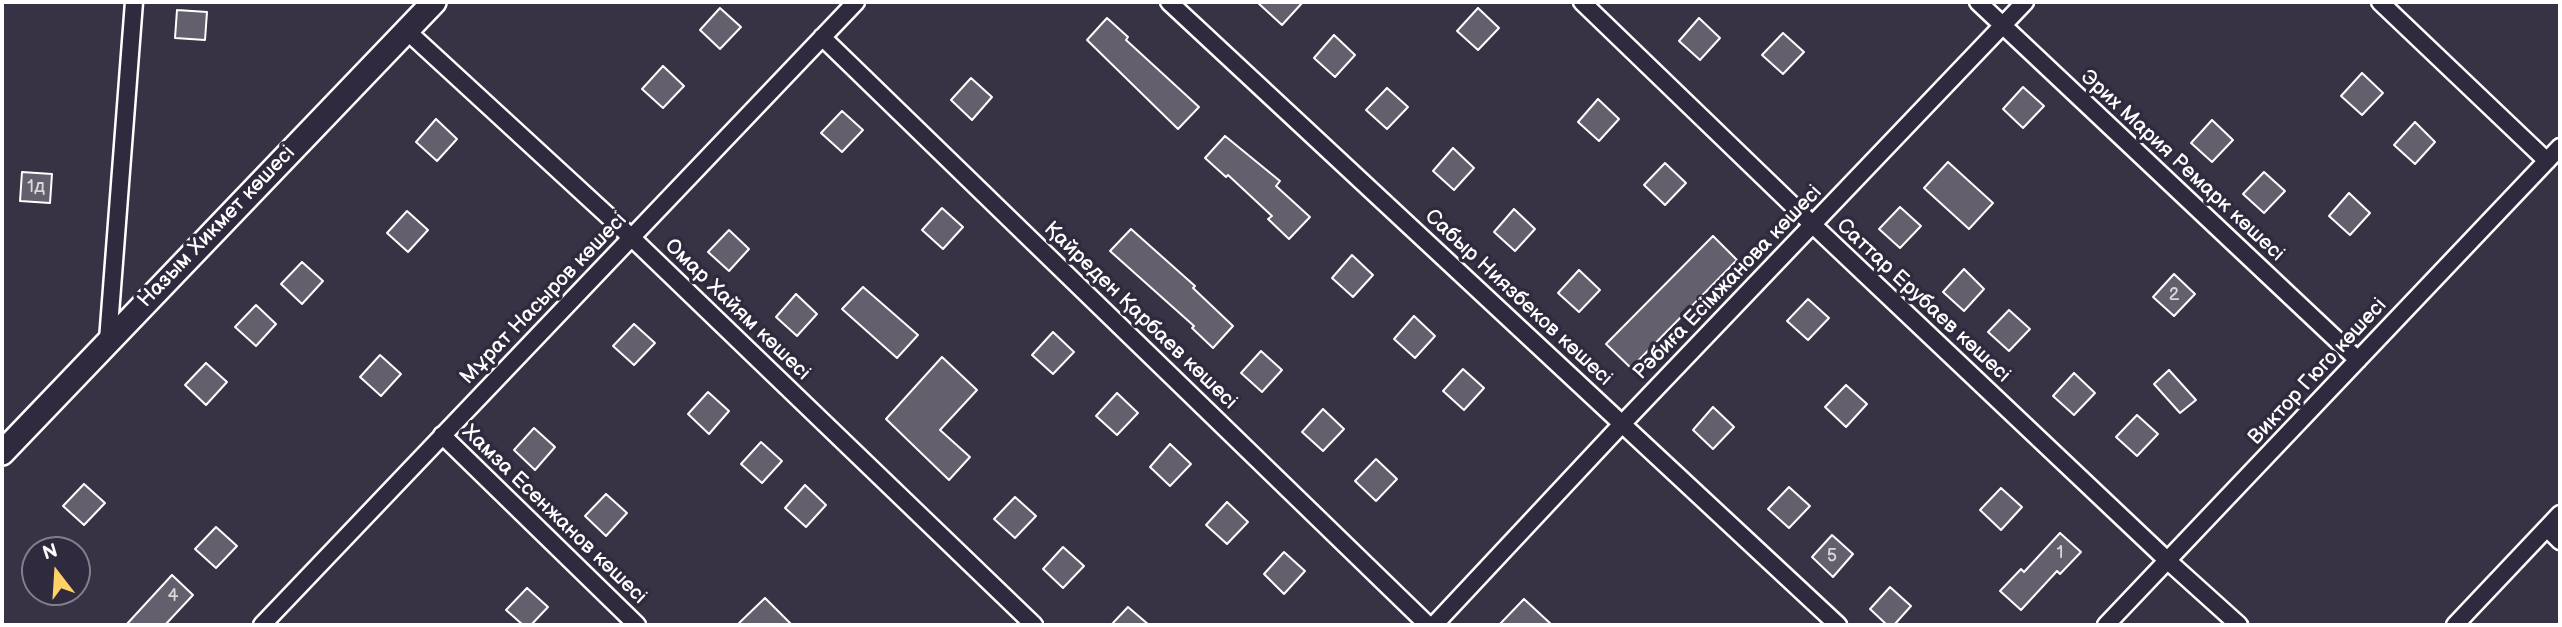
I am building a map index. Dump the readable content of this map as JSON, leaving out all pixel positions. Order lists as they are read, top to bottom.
{
  "streets": {
    "street": [
      "Эрих Мария Ремарк көшесі",
      "Назым Хикмет көшесі",
      "Рәбиға Есімжанова көшесі",
      "Сабыр Ниязбеков көшесі",
      "Мұрат Насыров көшесі",
      "Саттар Ерубаев көшесі",
      "Омар Хайям көшесі",
      "Қайреден Қарбаев көшесі",
      "Виктор Гюго көшесі",
      "Хамза Есенжанов көшесі"
    ]
  },
  "crossings": [
    ["Эрих Мария Ремарк көшесі", "Рәбиға Есімжанова көшесі"],
    ["Эрих Мария Ремарк көшесі", "Виктор Гюго көшесі"],
    ["Назым Хикмет көшесі", "Омар Хайям көшесі"],
    ["Рәбиға Есімжанова көшесі", "Сабыр Ниязбеков көшесі"],
    ["Рәбиға Есімжанова көшесі", "Саттар Ерубаев көшесі"],
    ["Мұрат Насыров көшесі", "Омар Хайям көшесі"],
    ["Мұрат Насыров көшесі", "Қайреден Қарбаев көшесі"],
    ["Мұрат Насыров көшесі", "Хамза Есенжанов көшесі"],
    ["Саттар Ерубаев көшесі", "Виктор Гюго көшесі"]
  ],
  "house_numbers": [
    "1д",
    "2",
    "1",
    "5",
    "4"
  ],
  "north": "top"
}
